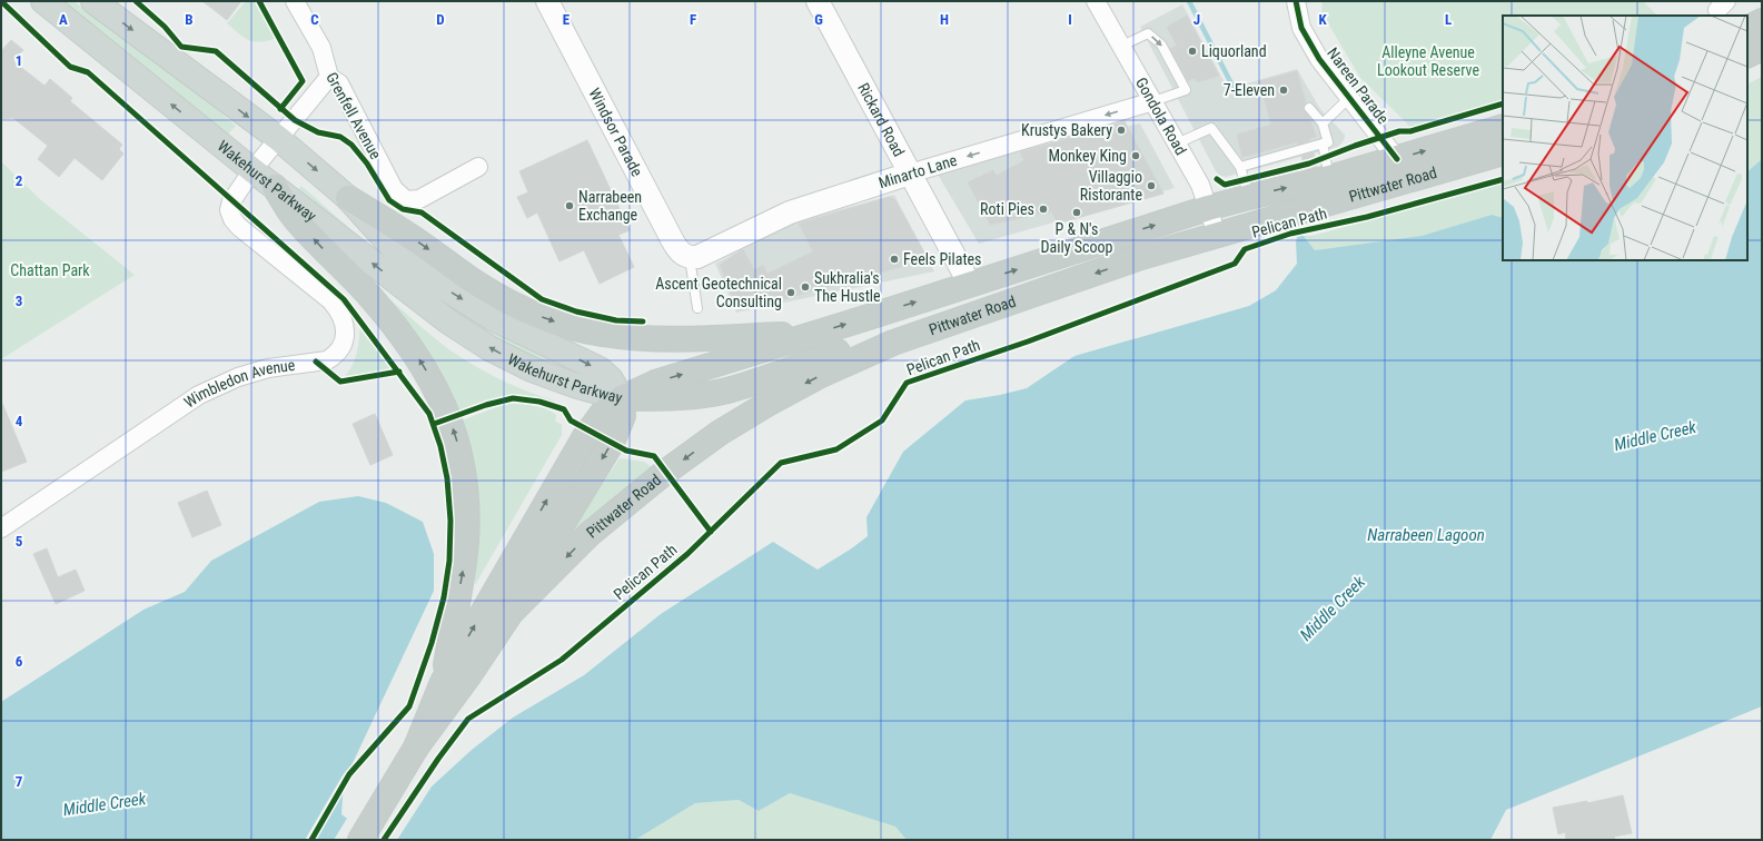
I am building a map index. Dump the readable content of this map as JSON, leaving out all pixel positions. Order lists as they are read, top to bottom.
{
  "streets": {
    "highway": ["Pittwater Road"],
    "main road": ["Wakehurst Parkway"],
    "street": [
      "Nareen Parade",
      "Grenfell Avenue",
      "Gondola Road",
      "Rickard Road",
      "Windsor Parade",
      "Minarto Lane",
      "Wimbledon Avenue"
    ],
    "cycle path": ["Pelican Path"]
  },
  "crossings": [
    ["Nareen Parade", "Pittwater Road"],
    ["Grenfell Avenue", "Wimbledon Avenue"],
    ["Gondola Road", "Minarto Lane"],
    ["Gondola Road", "Pittwater Road"],
    ["Rickard Road", "Minarto Lane"],
    ["Rickard Road", "Pittwater Road"],
    ["Windsor Parade", "Minarto Lane"],
    ["Wakehurst Parkway", "Pittwater Road"],
    ["Wakehurst Parkway", "Wimbledon Avenue"]
  ],
  "one_way": ["Minarto Lane"],
  "water": ["Middle Creek", "Narrabeen Lagoon"],
  "parks": ["Alleyne Avenue Lookout Reserve", "Chattan Park"],
  "places": [
    "Liquorland",
    "7-Eleven",
    "Krustys Bakery",
    "Monkey King",
    "Villaggio Ristorante",
    "Narrabeen Exchange",
    "Roti Pies",
    "P & N's Daily Scoop",
    "Feels Pilates",
    "Sukhralia's The Hustle",
    "Ascent Geotechnical Consulting"
  ],
  "grid": {
    "columns": [
      "A",
      "B",
      "C",
      "D",
      "E",
      "F",
      "G",
      "H",
      "I",
      "J",
      "K",
      "L"
    ],
    "rows": [
      "1",
      "2",
      "3",
      "4",
      "5",
      "6",
      "7"
    ]
  }
}
